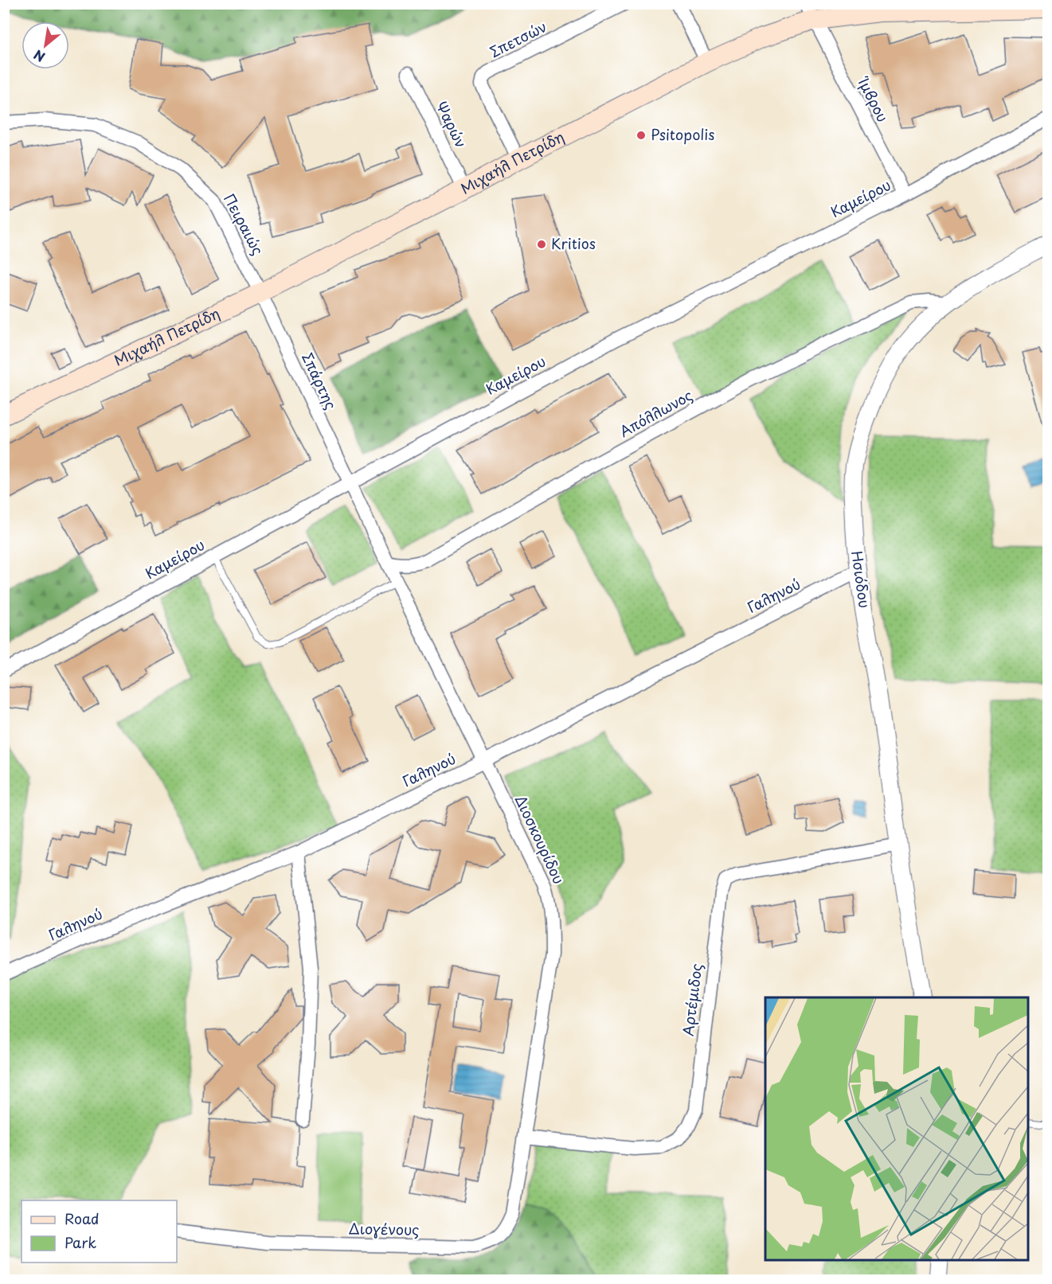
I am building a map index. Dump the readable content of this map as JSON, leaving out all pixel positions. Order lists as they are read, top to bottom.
{
  "streets": {
    "main road": ["Μιχαήλ Πετρίδη"],
    "street": [
      "Σπετσών",
      "Ίμβρου",
      "Ψαρών",
      "Καμείρου",
      "Πειραιώς",
      "Σπάρτης",
      "Απόλλωνος",
      "Ησιόδου",
      "Γαληνού",
      "Διοσκουρίδου",
      "Αρτέμιδος",
      "Διογένους"
    ]
  },
  "crossings": [
    ["Σπετσών", "Μιχαήλ Πετρίδη"],
    ["Ίμβρου", "Μιχαήλ Πετρίδη"],
    ["Ίμβρου", "Καμείρου"],
    ["Ψαρών", "Μιχαήλ Πετρίδη"],
    ["Μιχαήλ Πετρίδη", "Πειραιώς"],
    ["Μιχαήλ Πετρίδη", "Σπάρτης"],
    ["Καμείρου", "Σπάρτης"],
    ["Καμείρου", "Διοσκουρίδου"],
    ["Πειραιώς", "Σπάρτης"],
    ["Σπάρτης", "Διοσκουρίδου"],
    ["Απόλλωνος", "Ησιόδου"],
    ["Απόλλωνος", "Διοσκουρίδου"],
    ["Ησιόδου", "Γαληνού"],
    ["Ησιόδου", "Αρτέμιδος"],
    ["Γαληνού", "Διοσκουρίδου"],
    ["Διοσκουρίδου", "Αρτέμιδος"],
    ["Διοσκουρίδου", "Διογένους"]
  ],
  "places": ["Psitopolis", "Kritios"],
  "legend": ["Road", "Park"],
  "north": "bottom left"
}
